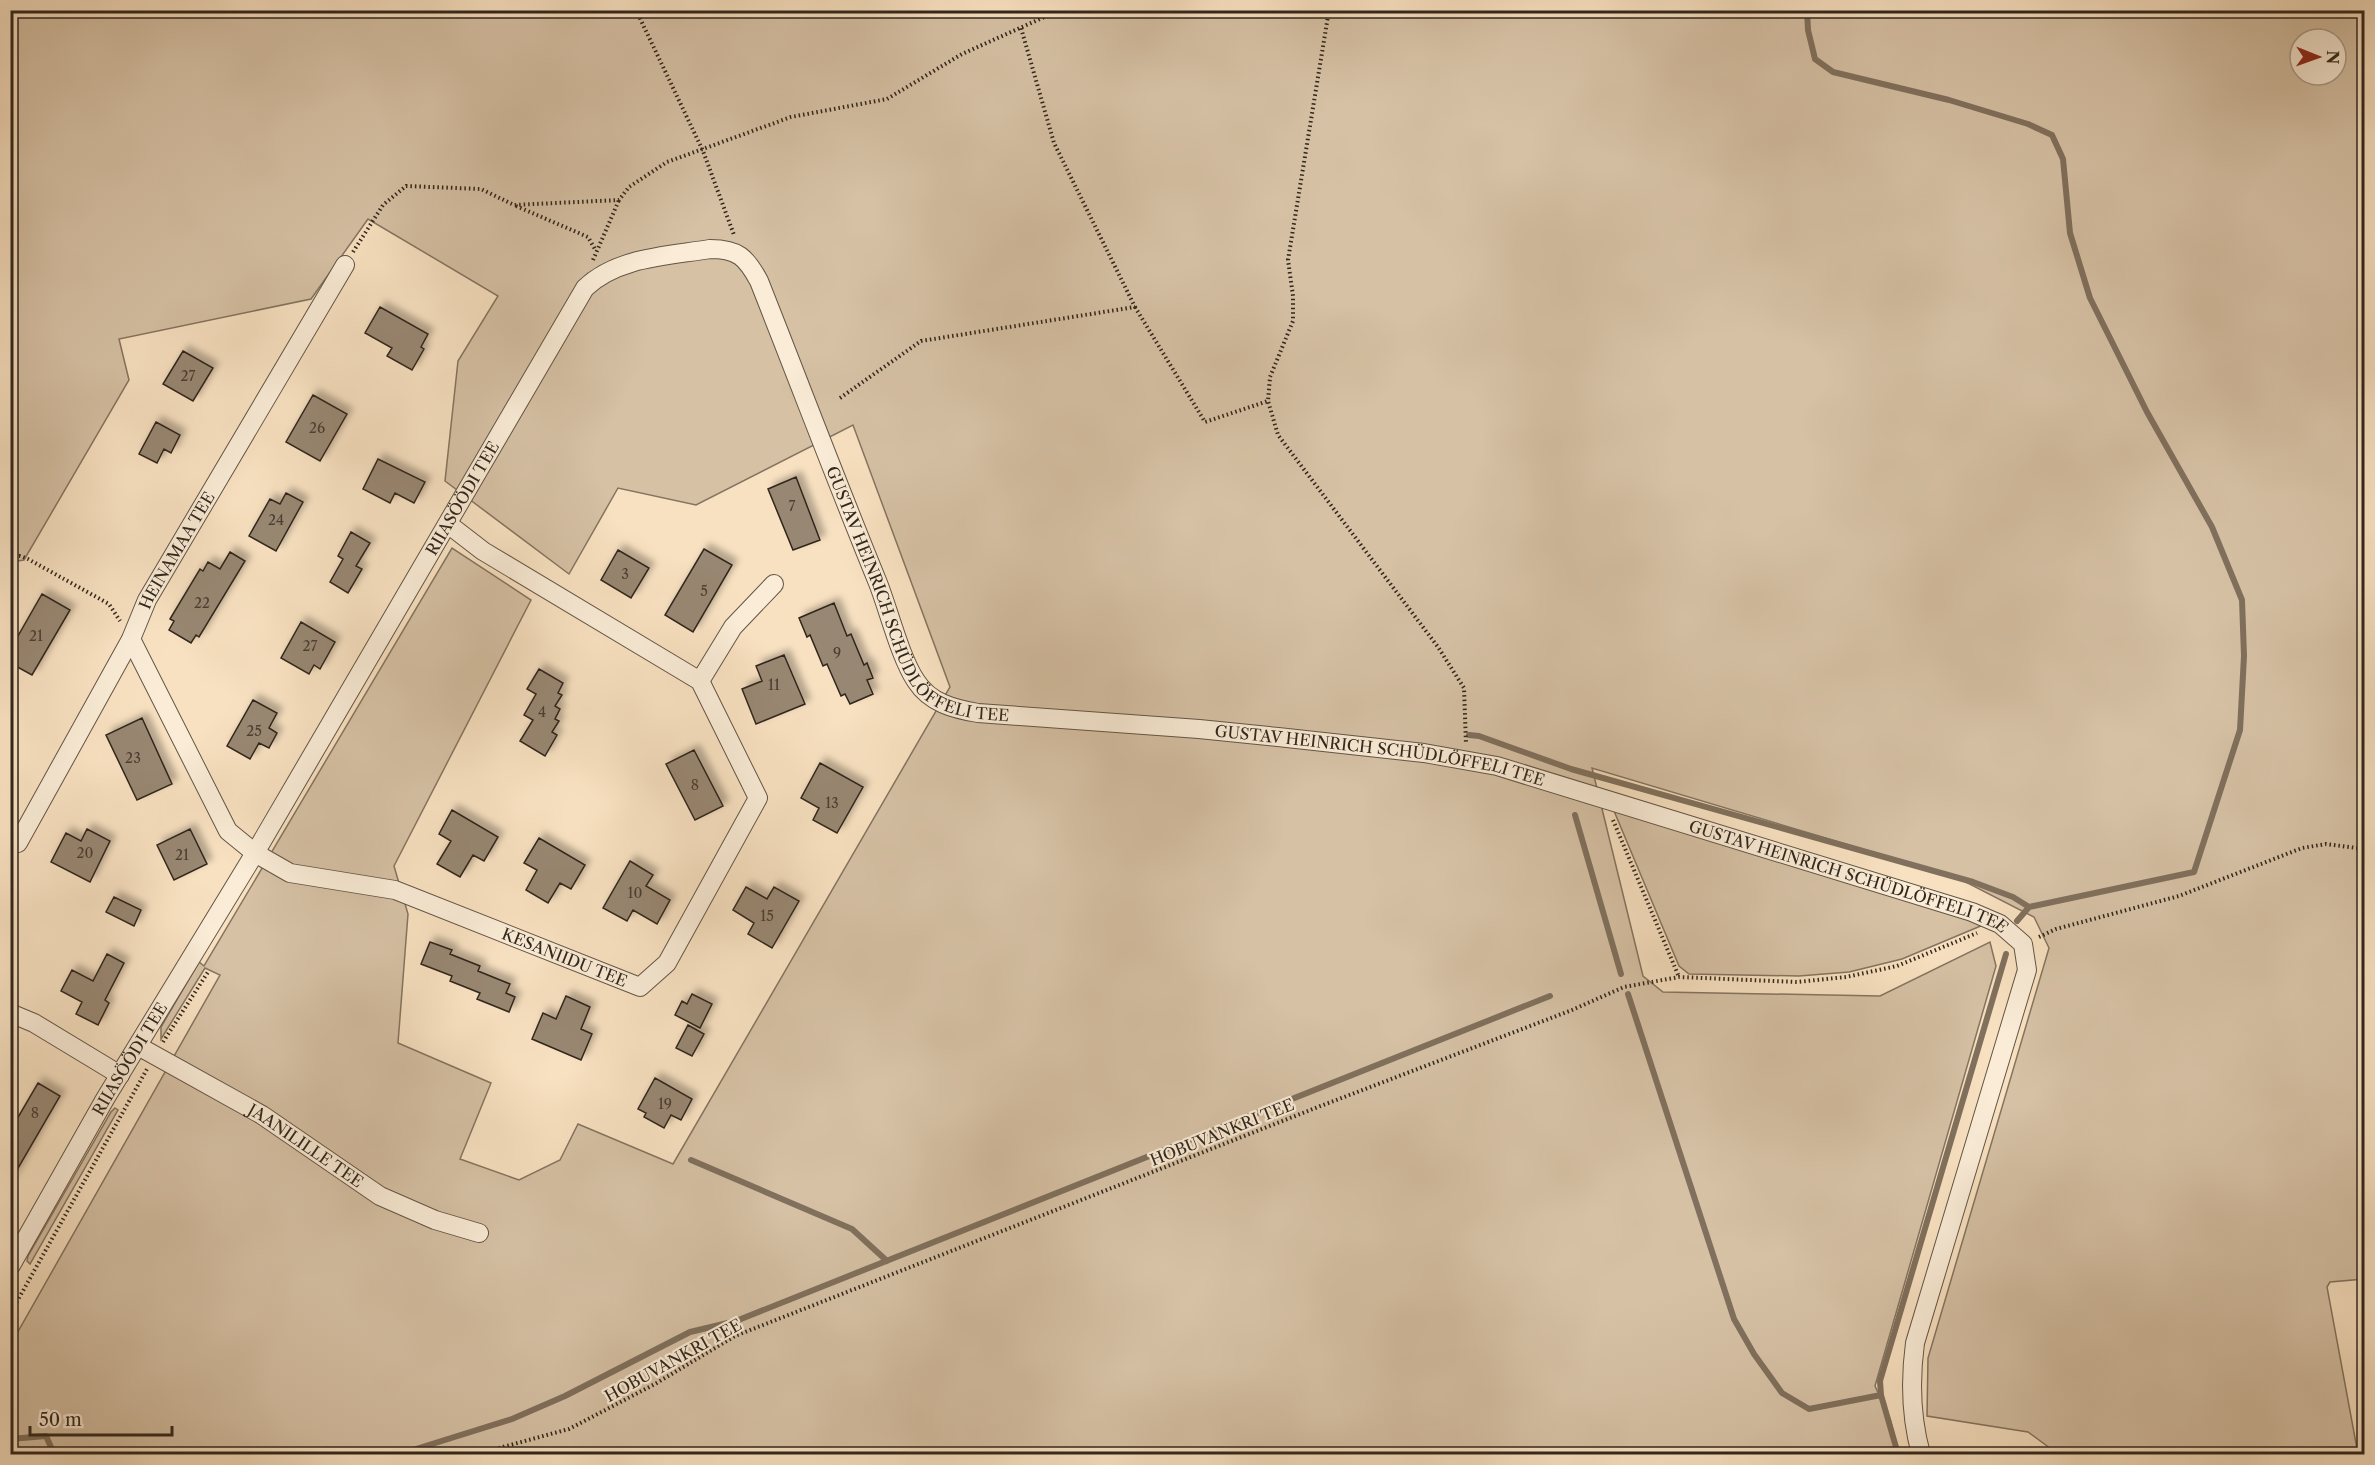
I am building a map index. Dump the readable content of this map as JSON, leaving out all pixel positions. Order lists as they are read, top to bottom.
{
  "streets": {
    "street": [
      "RIIASÖÖDI TEE",
      "HEINAMAA TEE",
      "GUSTAV HEINRICH SCHÜDLÖFFELI TEE",
      "KESANIIDU TEE",
      "JAANILILLE TEE"
    ],
    "path": ["HOBUVANKRI TEE"]
  },
  "crossings": [
    ["RIIASÖÖDI TEE", "GUSTAV HEINRICH SCHÜDLÖFFELI TEE"],
    ["RIIASÖÖDI TEE", "KESANIIDU TEE"],
    ["RIIASÖÖDI TEE", "JAANILILLE TEE"],
    ["GUSTAV HEINRICH SCHÜDLÖFFELI TEE", "HOBUVANKRI TEE"]
  ],
  "house_numbers": [
    "27",
    "26",
    "7",
    "24",
    "3",
    "5",
    "22",
    "21",
    "27",
    "9",
    "11",
    "4",
    "25",
    "23",
    "8",
    "13",
    "20",
    "21",
    "10",
    "15",
    "19",
    "8"
  ],
  "scale_bar": "50 m",
  "north": "right"
}
